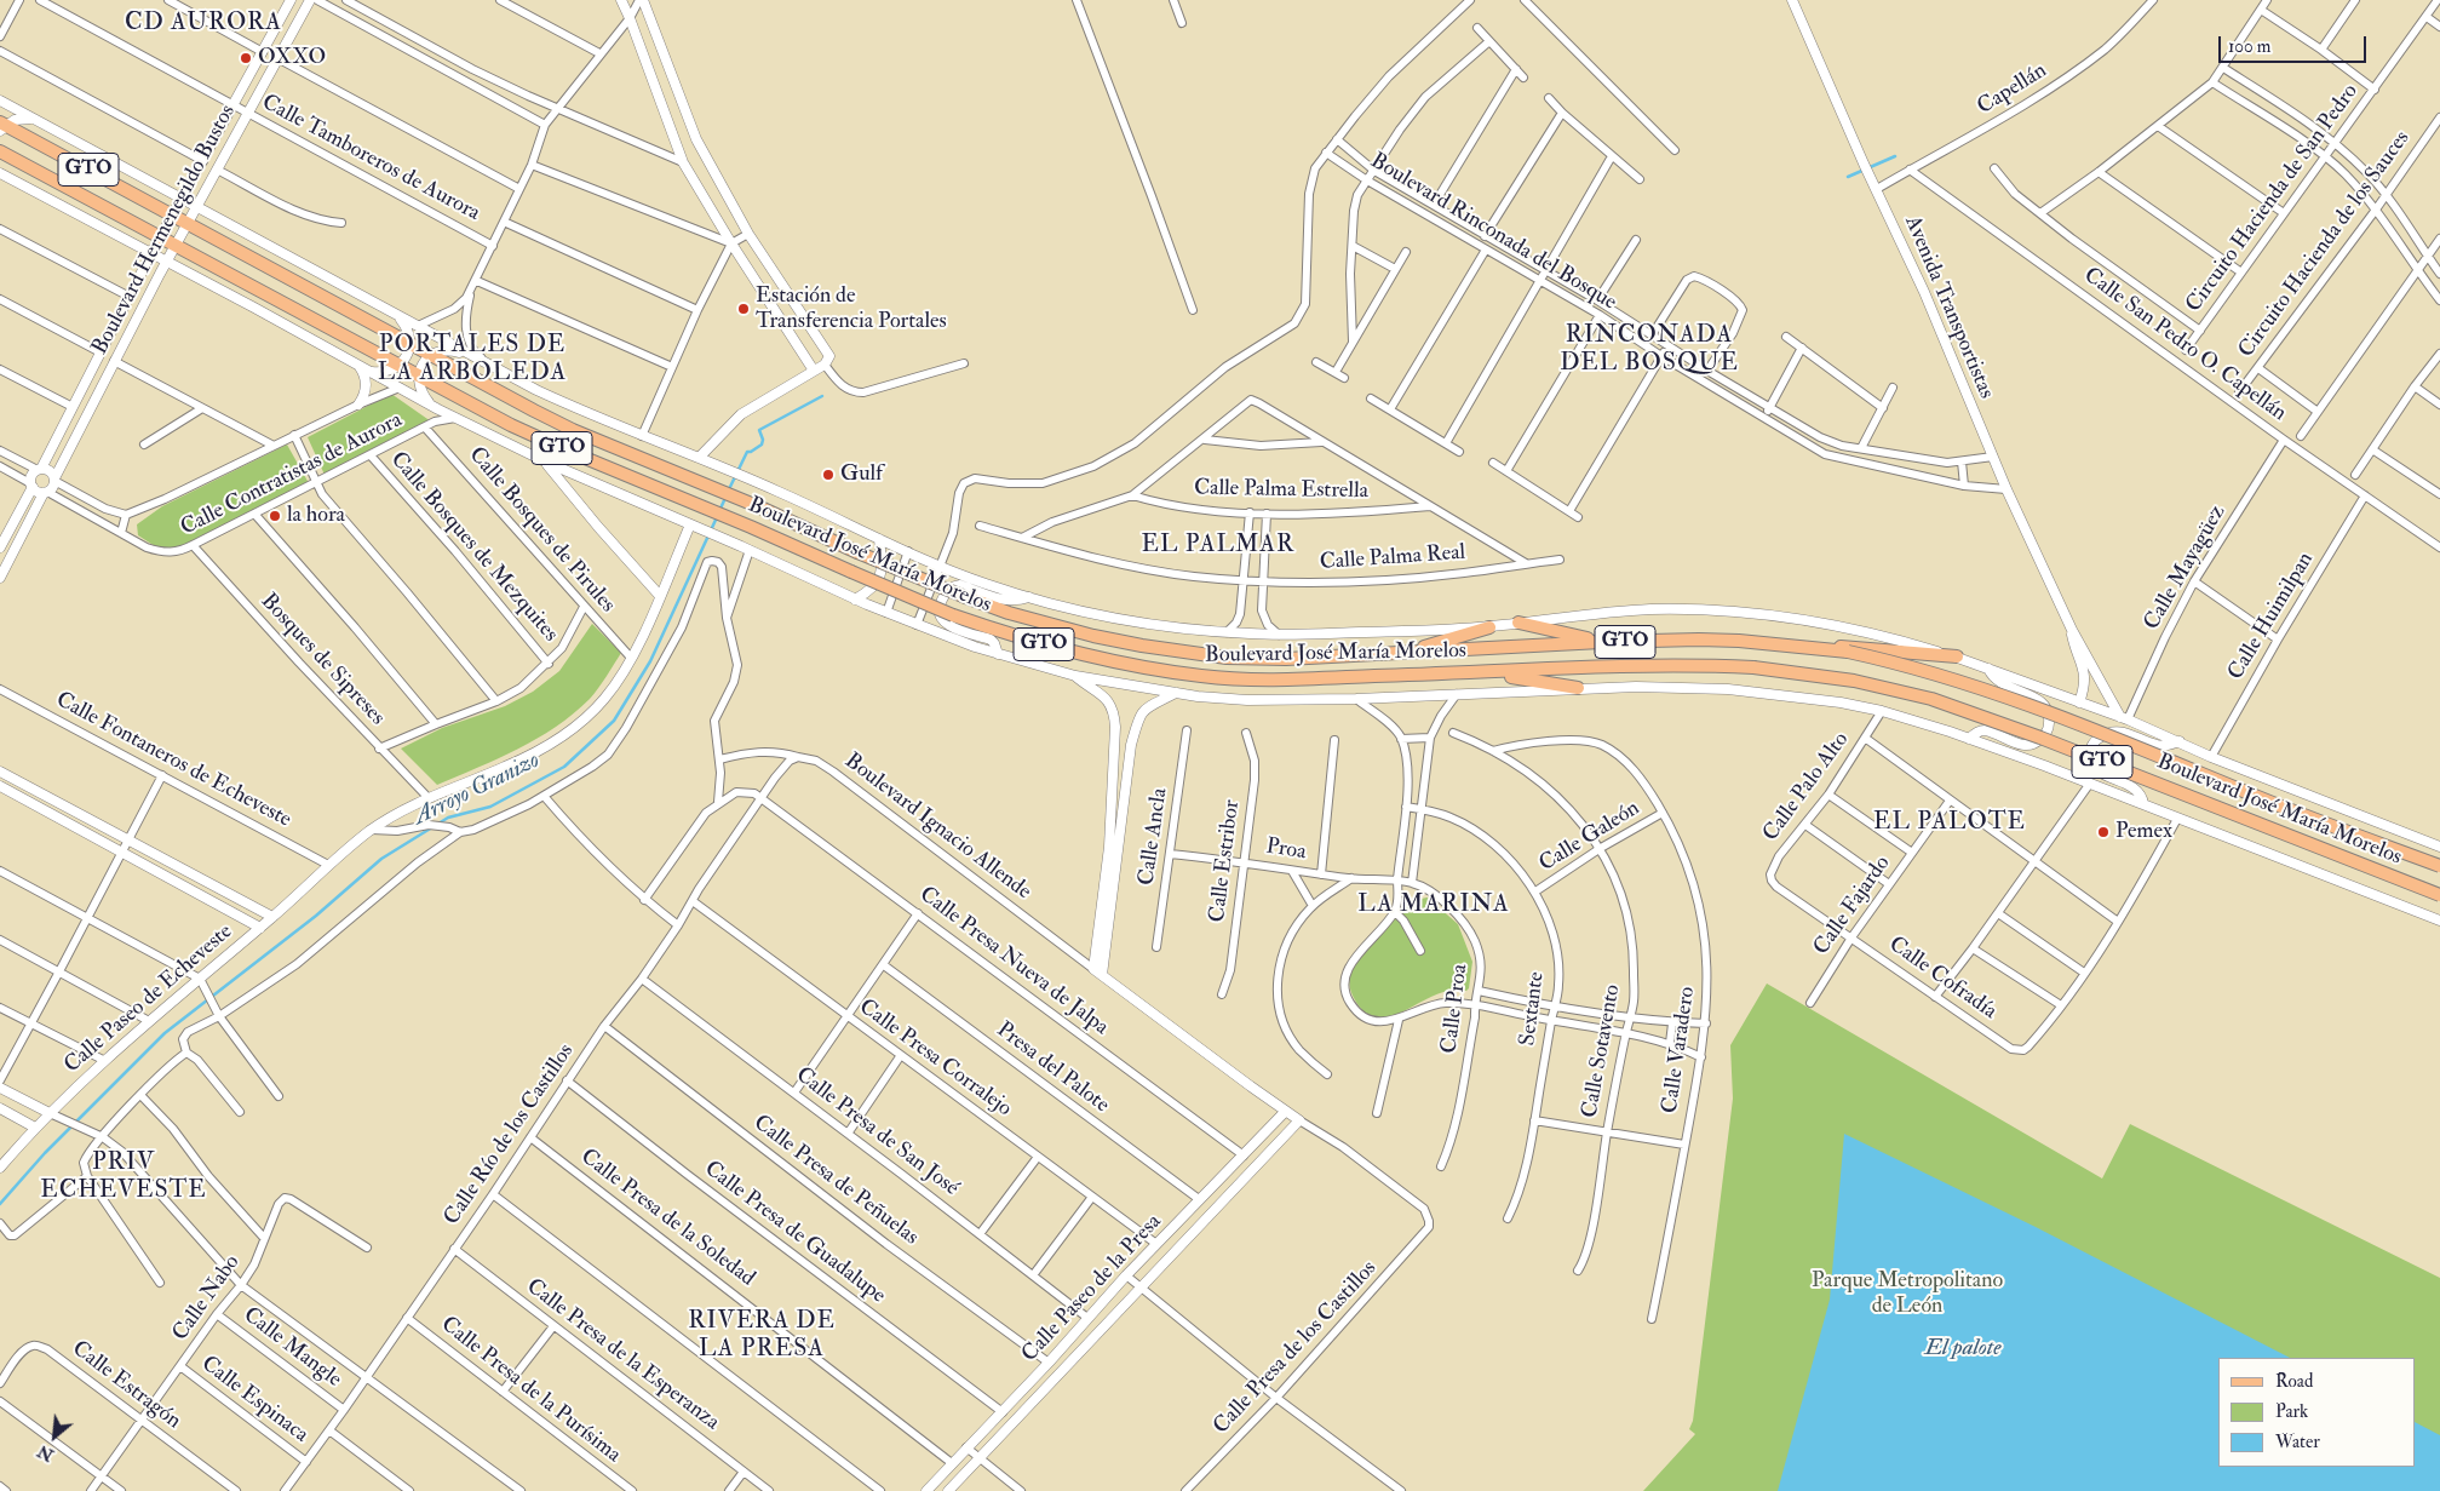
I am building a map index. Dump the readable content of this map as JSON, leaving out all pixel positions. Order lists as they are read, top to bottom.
{
  "streets": {
    "main road": ["GTO", "Boulevard José María Morelos"],
    "street": [
      "Capellán",
      "Calle Tamboreros de Aurora",
      "Circuito Hacienda de San Pedro",
      "Boulevard Hermenegildo Bustos",
      "Boulevard Rinconada del Bosque",
      "Circuito Hacienda de los Sauces",
      "Avenida Transportistas",
      "Calle San Pedro O. Capellán",
      "Calle Contratistas de Aurora",
      "Calle Palma Estrella",
      "Calle Bosques de Pirules",
      "Calle Bosques de Mezquites",
      "Calle Palma Real",
      "Calle Mayagüez",
      "Calle Huimilpan",
      "Bosques de Sipreses",
      "Calle Fontaneros de Echeveste",
      "Calle Palo Alto",
      "Boulevard Ignacio Allende",
      "Calle Ancla",
      "Calle Galeón",
      "Proa",
      "Calle Estribor",
      "Calle Fajardo",
      "Calle Presa Nueva de Jalpa",
      "Calle Cofradía",
      "Calle Paseo de Echeveste",
      "Calle Proa",
      "Sextante",
      "Calle Varadero",
      "Calle Sotavento",
      "Calle Presa Corralejo",
      "Presa del Palote",
      "Calle Presa de San José",
      "Calle Río de los Castillos",
      "Calle Presa de Peñuelas",
      "Calle Presa de la Soledad",
      "Calle Presa de Guadalupe",
      "Calle Paseo de la Presa",
      "Calle Nabo",
      "Calle Mangle",
      "Calle Presa de los Castillos",
      "Calle Presa de la Esperanza",
      "Calle Estragón",
      "Calle Presa de la Purísima",
      "Calle Espinaca"
    ]
  },
  "crossings": [
    ["Capellán", "Avenida Transportistas"],
    ["Capellán", "Calle San Pedro O. Capellán"],
    ["Calle Tamboreros de Aurora", "Boulevard Hermenegildo Bustos"],
    ["GTO", "Boulevard Hermenegildo Bustos"],
    ["GTO", "Boulevard José María Morelos"],
    ["Boulevard Hermenegildo Bustos", "Calle Contratistas de Aurora"],
    ["Boulevard Hermenegildo Bustos", "Boulevard José María Morelos"],
    ["Boulevard Rinconada del Bosque", "Avenida Transportistas"],
    ["Avenida Transportistas", "Boulevard José María Morelos"],
    ["Avenida Transportistas", "Calle Mayagüez"],
    ["Calle San Pedro O. Capellán", "Calle Mayagüez"],
    ["Calle San Pedro O. Capellán", "Calle Huimilpan"],
    ["Calle Contratistas de Aurora", "Calle Bosques de Pirules"],
    ["Calle Contratistas de Aurora", "Calle Bosques de Mezquites"],
    ["Calle Contratistas de Aurora", "Bosques de Sipreses"],
    ["Calle Palma Estrella", "Calle Palma Real"],
    ["Calle Bosques de Pirules", "Calle Paseo de Echeveste"],
    ["Boulevard José María Morelos", "Calle Mayagüez"],
    ["Boulevard José María Morelos", "Calle Huimilpan"],
    ["Boulevard José María Morelos", "Calle Palo Alto"],
    ["Bosques de Sipreses", "Calle Paseo de Echeveste"],
    ["Calle Fontaneros de Echeveste", "Calle Paseo de Echeveste"],
    ["Calle Palo Alto", "Calle Cofradía"],
    ["Boulevard Ignacio Allende", "Calle Paseo de la Presa"],
    ["Boulevard Ignacio Allende", "Calle Presa de los Castillos"],
    ["Calle Ancla", "Proa"],
    ["Calle Galeón", "Sextante"],
    ["Calle Galeón", "Calle Varadero"],
    ["Calle Galeón", "Calle Sotavento"],
    ["Proa", "Calle Estribor"],
    ["Calle Fajardo", "Calle Cofradía"],
    ["Calle Presa Nueva de Jalpa", "Calle Río de los Castillos"],
    ["Calle Presa Nueva de Jalpa", "Calle Paseo de la Presa"],
    ["Calle Varadero", "Calle Sotavento"],
    ["Calle Presa Corralejo", "Calle Río de los Castillos"],
    ["Calle Presa Corralejo", "Calle Paseo de la Presa"],
    ["Presa del Palote", "Calle Paseo de la Presa"],
    ["Calle Presa de San José", "Calle Río de los Castillos"],
    ["Calle Presa de San José", "Calle Paseo de la Presa"],
    ["Calle Río de los Castillos", "Calle Presa de Peñuelas"],
    ["Calle Río de los Castillos", "Calle Presa de la Soledad"],
    ["Calle Río de los Castillos", "Calle Presa de Guadalupe"],
    ["Calle Río de los Castillos", "Calle Mangle"],
    ["Calle Río de los Castillos", "Calle Presa de la Esperanza"],
    ["Calle Río de los Castillos", "Calle Presa de la Purísima"],
    ["Calle Río de los Castillos", "Calle Espinaca"],
    ["Calle Presa de Peñuelas", "Calle Paseo de la Presa"],
    ["Calle Presa de la Soledad", "Calle Paseo de la Presa"],
    ["Calle Presa de Guadalupe", "Calle Paseo de la Presa"],
    ["Calle Nabo", "Calle Mangle"],
    ["Calle Nabo", "Calle Estragón"],
    ["Calle Nabo", "Calle Espinaca"]
  ],
  "districts": [
    "CD AURORA",
    "RINCONADA DEL BOSQUE",
    "PORTALES DE LA ARBOLEDA",
    "EL PALMAR",
    "EL PALOTE",
    "LA MARINA",
    "PRIV ECHEVESTE",
    "RIVERA DE LA PRESA"
  ],
  "water": ["Arroyo Granizo", "El palote"],
  "parks": ["Parque Metropolitano de León"],
  "places": [
    "OXXO",
    "Estación de Transferencia Portales",
    "Gulf",
    "la hora",
    "Pemex"
  ],
  "legend": ["Road", "Park", "Water"],
  "scale_bar": "100 m",
  "north": "bottom left"
}
